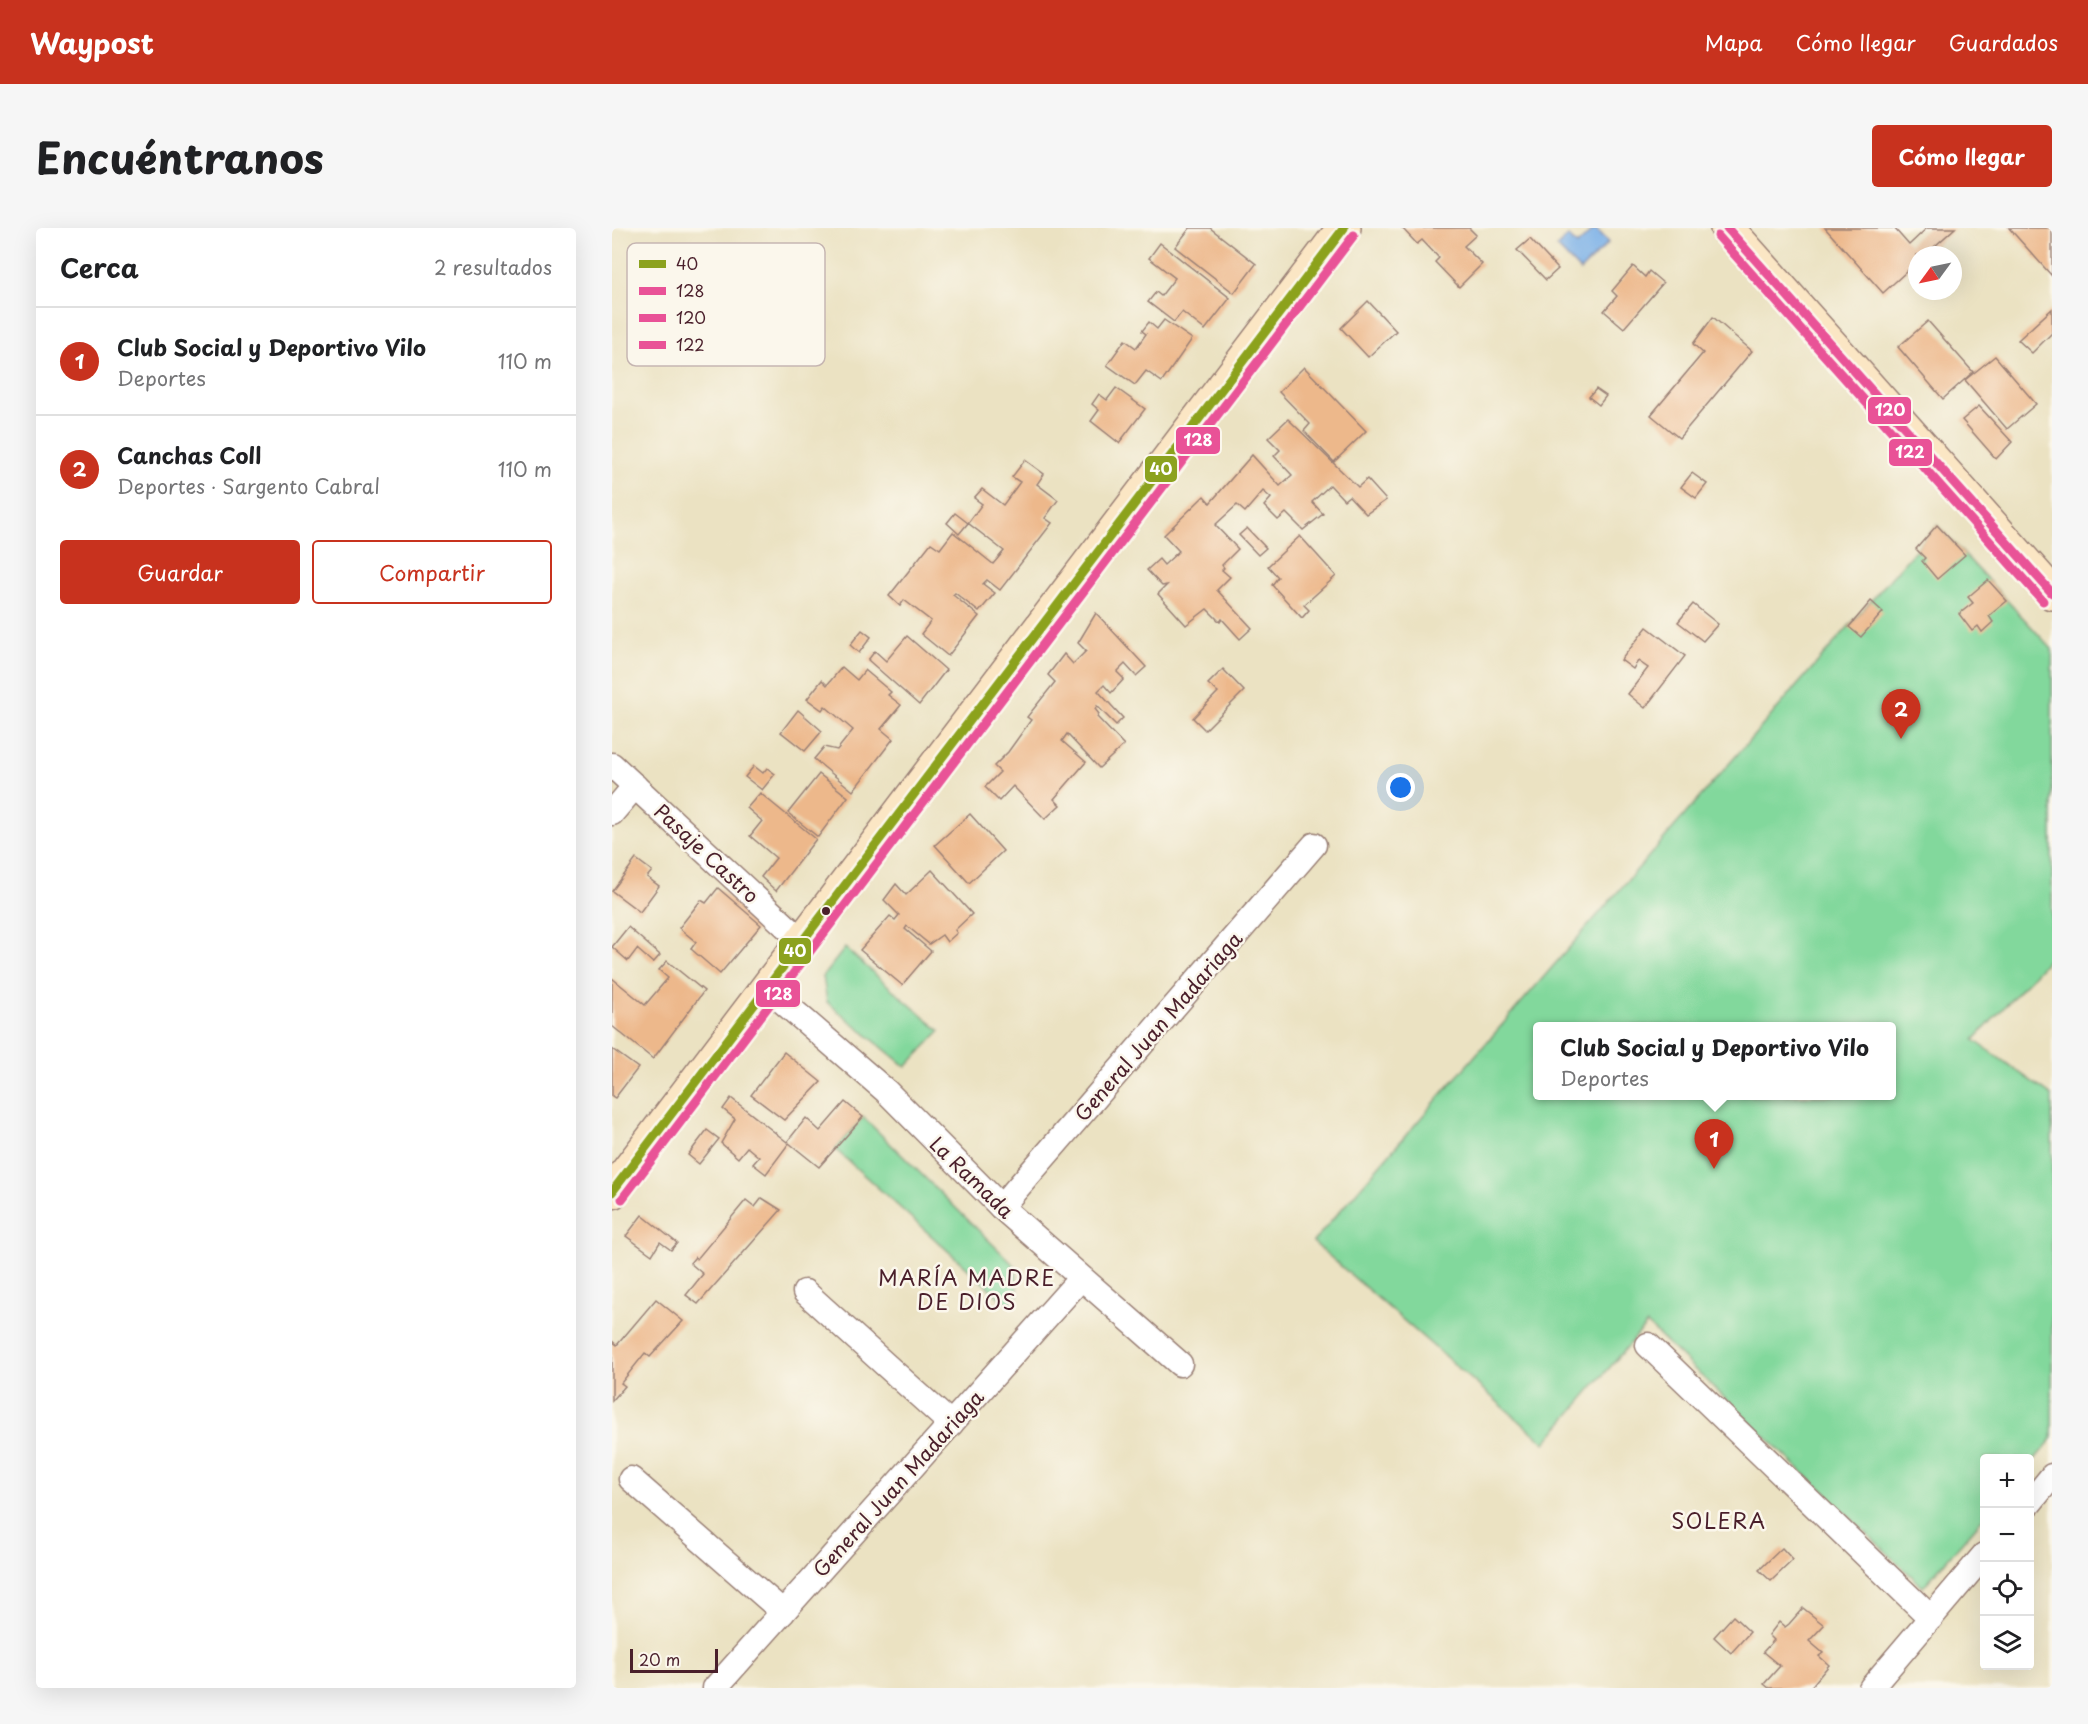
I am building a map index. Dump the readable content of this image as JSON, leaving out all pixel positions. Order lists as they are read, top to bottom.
{
  "streets": {
    "street": ["Pasaje Castro", "General Juan Madariaga", "La Ramada"]
  },
  "crossings": [
    ["General Juan Madariaga", "La Ramada"]
  ],
  "districts": ["MARÍA MADRE DE DIOS", "SOLERA"],
  "lines": [
    "transit line 40",
    "transit line 120",
    "transit line 128",
    "transit line 122"
  ],
  "legend": [
    "40",
    "128",
    "120",
    "122"
  ],
  "scale_bar": "20 m",
  "north": "bottom left",
  "page": {
    "header": "Waypost",
    "nav": ["Mapa", "Cómo llegar", "Guardados"],
    "title": "Encuéntranos",
    "buttons": [
      "Cómo llegar",
      ["Guardar", "Compartir"]
    ],
    "heading": ["Cerca", "2 resultados"],
    "list": [
      {
        "mark": "1",
        "name": "Club Social y Deportivo Vilo",
        "note": "Deportes",
        "value": "110 m"
      },
      {
        "mark": "2",
        "name": "Canchas Coll",
        "note": "Deportes · Sargento Cabral",
        "value": "110 m"
      }
    ],
    "pins": ["2", "1"],
    "popup": ["Club Social y Deportivo Vilo", "Deportes"],
    "map_buttons": ["+", "−"],
    "scale": "20 m"
  }
}
